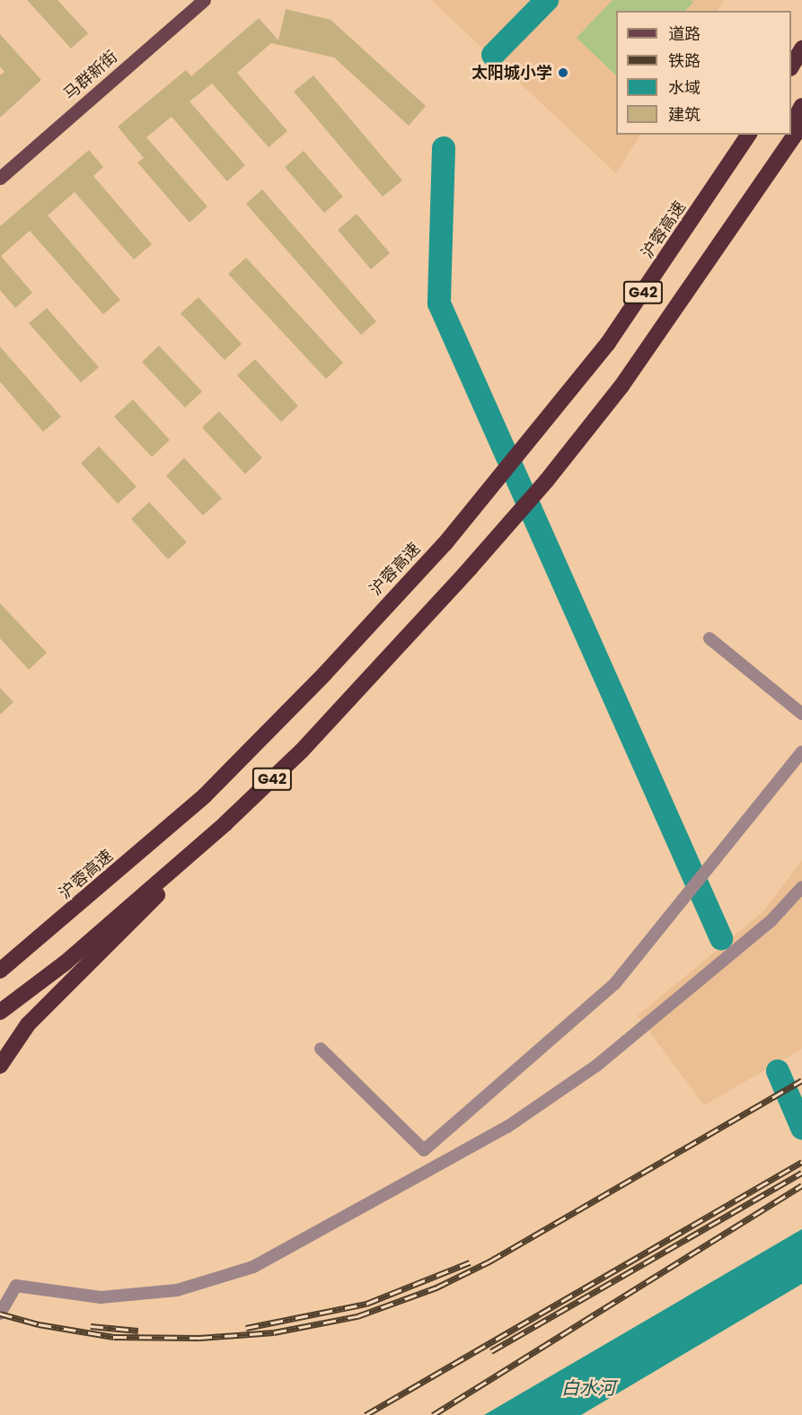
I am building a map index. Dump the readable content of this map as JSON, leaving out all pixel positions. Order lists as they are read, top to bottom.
{
  "streets": {
    "highway": ["沪蓉高速", "G42"],
    "main road": ["马群新街"]
  },
  "water": ["白水河"],
  "places": ["太阳城小学"],
  "legend": [
    "道路",
    "铁路",
    "水域",
    "建筑"
  ]
}
